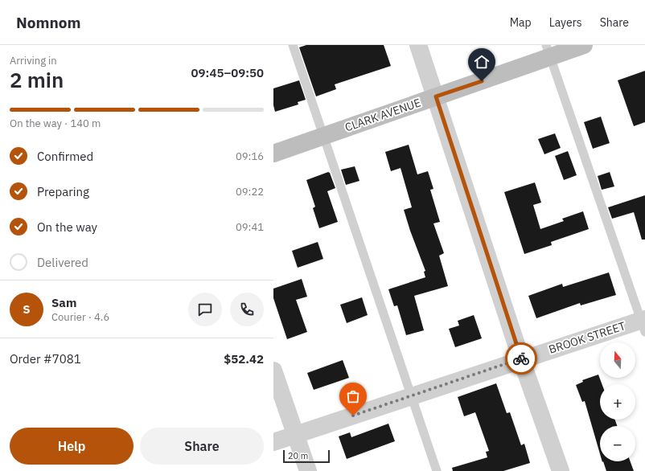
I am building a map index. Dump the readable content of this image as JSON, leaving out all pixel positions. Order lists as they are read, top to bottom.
{
  "streets": {
    "street": ["CLARK AVENUE", "BROOK STREET"]
  },
  "scale_bar": "20 m",
  "north": "top",
  "page": {
    "header": "Nomnom",
    "nav": ["Map", "Layers", "Share"],
    "heading": ["2 min", "Arriving in", "09:45–09:50"],
    "panel": [
      "Sam",
      "Courier · 4.6",
      "Order #7081",
      "$52.42"
    ],
    "bar": "On the way · 140 m",
    "list": [
      ["Confirmed", "09:16"],
      ["Preparing", "09:22"],
      ["On the way", "09:41"],
      "Delivered"
    ],
    "round": "S",
    "map_buttons": ["+", "−"],
    "buttons": ["Help", "Share"],
    "scale": "20 m"
  }
}
